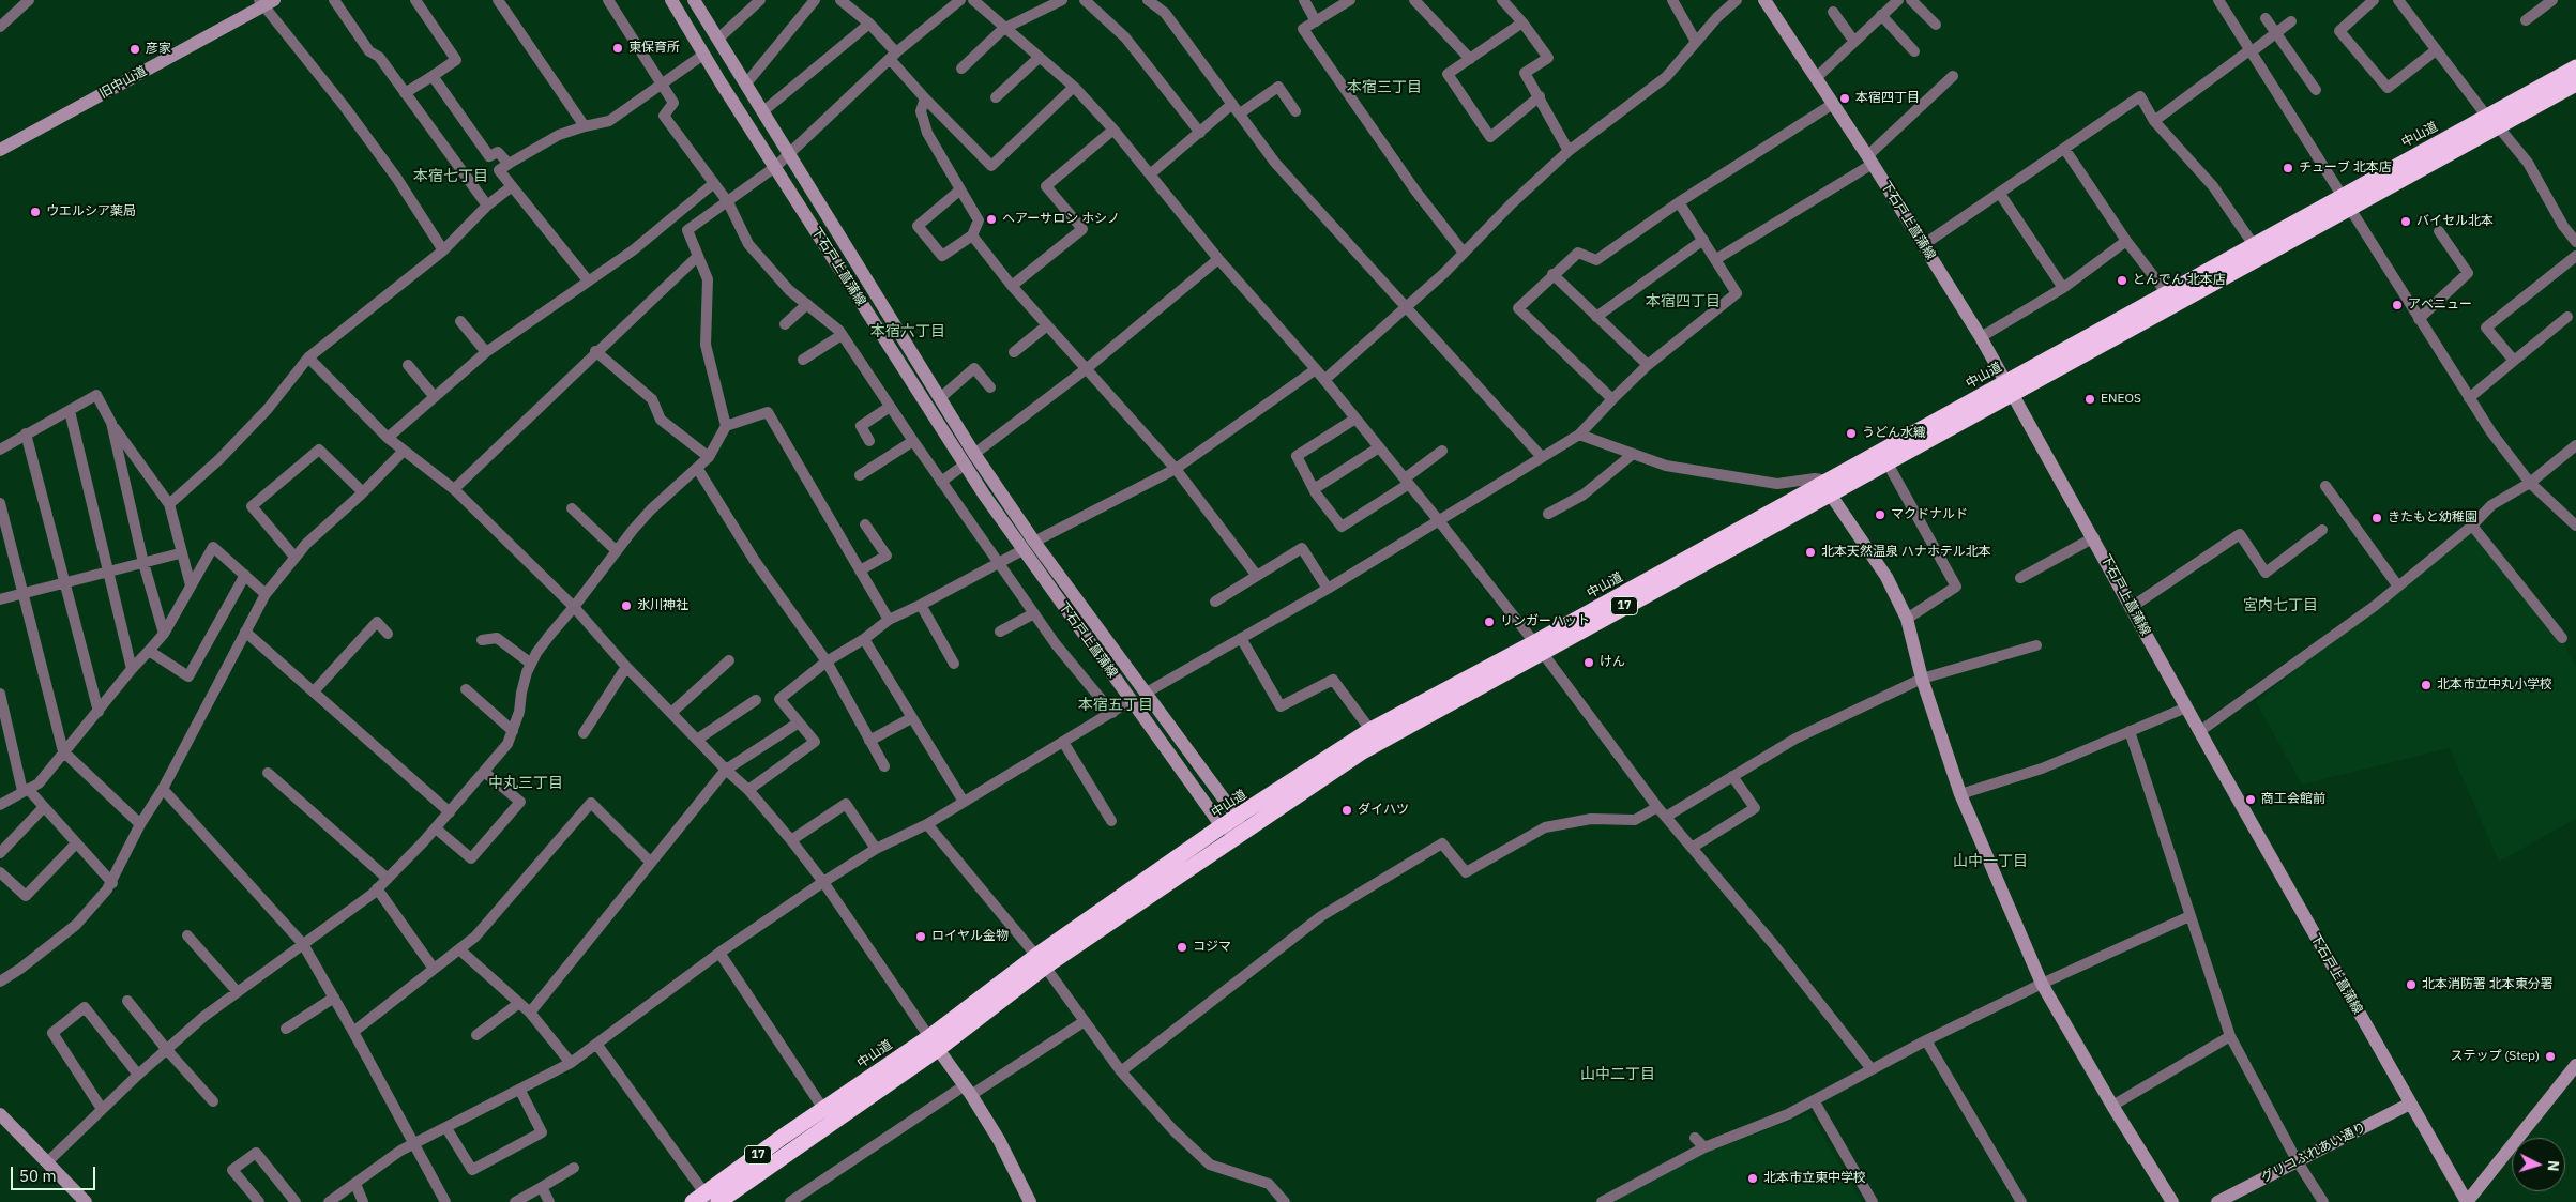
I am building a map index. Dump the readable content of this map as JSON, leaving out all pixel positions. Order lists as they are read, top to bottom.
{
  "streets": {
    "highway": ["中山道", "17"],
    "main road": ["旧中山道", "下石戸上菖蒲線", "グリコふれあい通り"]
  },
  "crossings": [
    ["中山道", "下石戸上菖蒲線"],
    ["下石戸上菖蒲線", "グリコふれあい通り"]
  ],
  "districts": [
    "本宿三丁目",
    "本宿七丁目",
    "本宿四丁目",
    "本宿六丁目",
    "宮内七丁目",
    "本宿五丁目",
    "中丸三丁目",
    "山中一丁目",
    "山中二丁目"
  ],
  "places": [
    "東保育所",
    "彦家",
    "本宿四丁目",
    "チューブ 北本店",
    "ウエルシア薬局",
    "ヘアーサロン ホシノ",
    "バイセル北本",
    "とんでん 北本店",
    "アベニュー",
    "ENEOS",
    "うどん水織",
    "マクドナルド",
    "きたもと幼稚園",
    "北本天然温泉 ハナホテル北本",
    "氷川神社",
    "リンガーハット",
    "けん",
    "北本市立中丸小学校",
    "商工会館前",
    "ダイハツ",
    "ロイヤル金物",
    "コジマ",
    "北本消防署 北本東分署",
    "ステップ (Step)",
    "北本市立東中学校"
  ],
  "scale_bar": "50 m",
  "north": "right"
}
